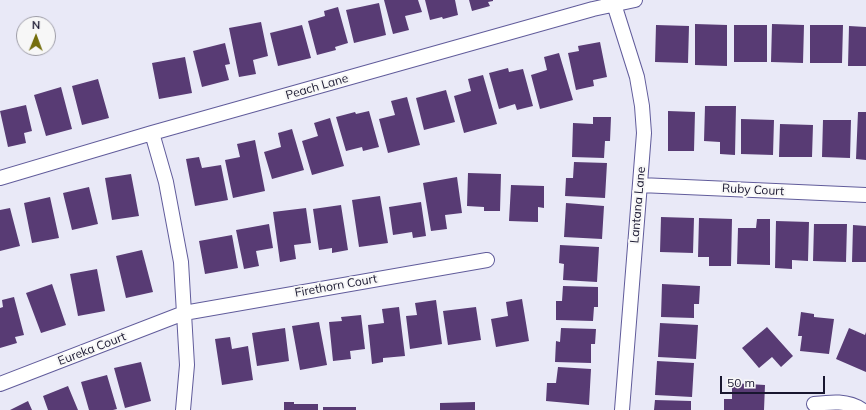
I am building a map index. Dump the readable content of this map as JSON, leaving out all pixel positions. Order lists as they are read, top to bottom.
{
  "streets": {
    "street": [
      "Peach Lane",
      "Ruby Court",
      "Lantana Lane",
      "Firethorn Court",
      "Eureka Court"
    ]
  },
  "crossings": [
    ["Peach Lane", "Lantana Lane"],
    ["Ruby Court", "Lantana Lane"],
    ["Firethorn Court", "Eureka Court"]
  ],
  "scale_bar": "50 m",
  "north": "top"
}
